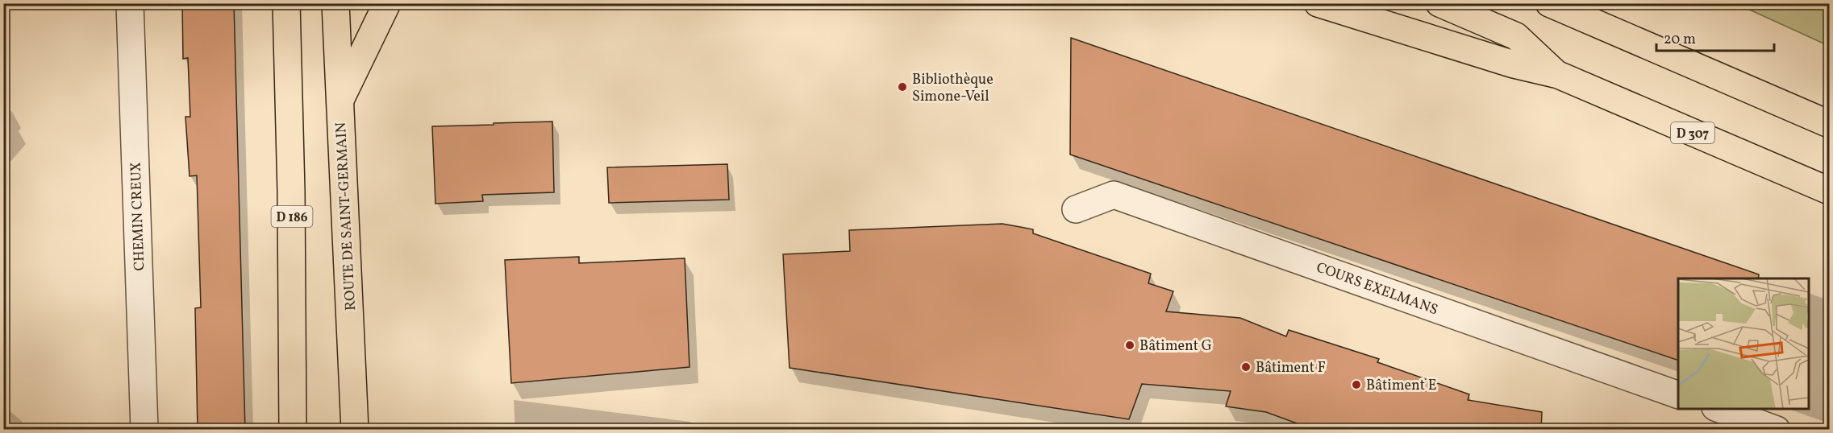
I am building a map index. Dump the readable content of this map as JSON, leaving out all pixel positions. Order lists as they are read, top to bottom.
{
  "streets": {
    "main road": ["D 307", "D 186", "ROUTE DE SAINT-GERMAIN"],
    "street": ["CHEMIN CREUX", "COURS EXELMANS"]
  },
  "places": [
    "Bibliothèque Simone-Veil",
    "Bâtiment G",
    "Bâtiment F",
    "Bâtiment E"
  ],
  "scale_bar": "20 m"
}
